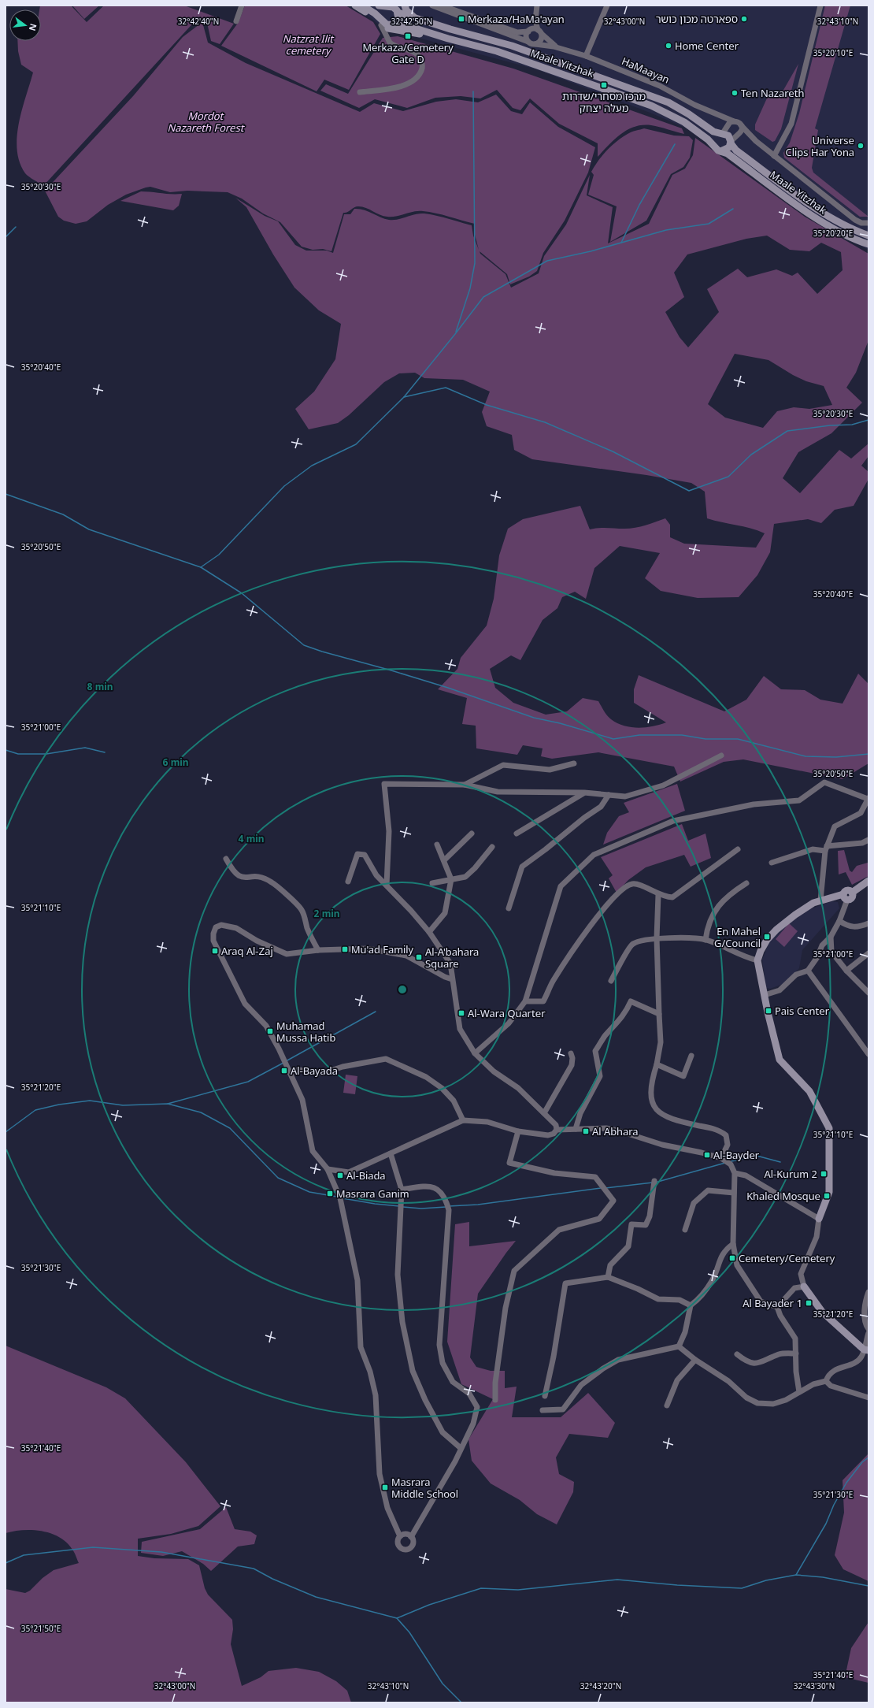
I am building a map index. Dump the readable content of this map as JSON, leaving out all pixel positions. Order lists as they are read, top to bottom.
{
  "streets": {
    "street": ["Maale Yitzhak", "HaMaayan"]
  },
  "parks": ["Natzrat Ilit cemetery", "Mordot Nazareth Forest"],
  "places": {
    "transit": [
      "Merkaza/HaMa'ayan",
      "Merkaza/Cemetery Gate D",
      "מרכז מסחרי/שדרות מעלה יצחק",
      "En Mahel G/Council",
      "Mu'ad Family",
      "Araq Al-Zaj",
      "Al-A'bahara Square",
      "Pais Center",
      "Al-Wara Quarter",
      "Muhamad Mussa Hatib",
      "Al-Bayada",
      "Al Abhara",
      "Al-Bayder",
      "Al-Kurum 2",
      "Al-Biada",
      "Masrara Ganim",
      "Khaled Mosque",
      "Cemetery/Cemetery",
      "Al Bayader 1",
      "Masrara Middle School"
    ],
    "other": [
      "ספארטה מכון כושר",
      "Home Center",
      "Ten Nazareth",
      "Universe Clips Har Yona"
    ]
  },
  "north": "right",
  "coordinates": [
    "32°42'40\"N",
    "32°42'50\"N",
    "32°43'00\"N",
    "32°43'10\"N",
    "35°20'10\"E",
    "35°20'30\"E",
    "35°20'20\"E",
    "35°20'40\"E",
    "35°20'50\"E",
    "35°21'00\"E",
    "35°21'10\"E",
    "35°21'20\"E",
    "35°21'30\"E",
    "35°21'40\"E",
    "35°21'50\"E",
    "32°43'20\"N",
    "32°43'30\"N"
  ],
  "rings": [
    "8 min",
    "6 min",
    "4 min",
    "2 min"
  ]
}
